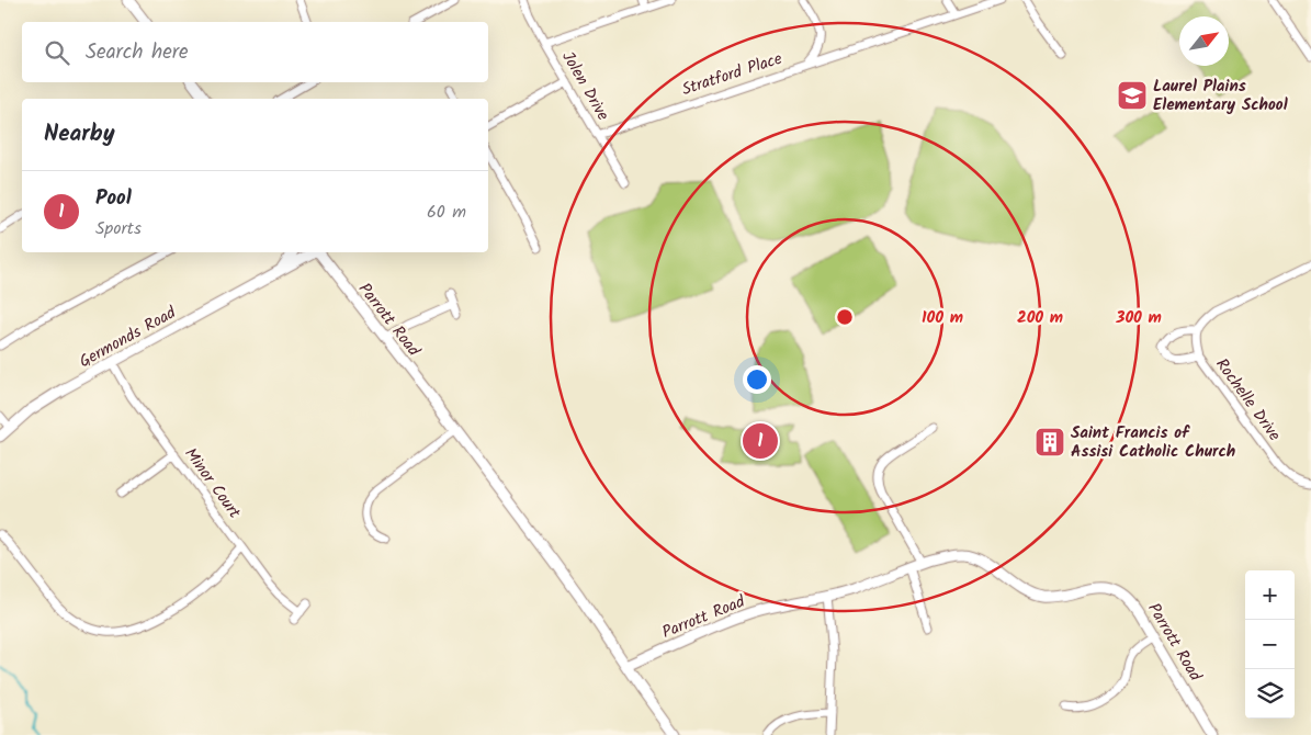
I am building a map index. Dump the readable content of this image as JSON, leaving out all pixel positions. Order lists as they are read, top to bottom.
{
  "streets": {
    "street": [
      "Stratford Place",
      "Jolen Drive",
      "Parrott Road",
      "Germonds Road",
      "Rochelle Drive",
      "Minor Court"
    ]
  },
  "crossings": [
    ["Stratford Place", "Jolen Drive"],
    ["Germonds Road", "Minor Court"]
  ],
  "places": {
    "school or university": ["Laurel Plains Elementary School"],
    "building": ["Saint Francis of Assisi Catholic Church"]
  },
  "north": "top right",
  "page": {
    "search": "Search here",
    "heading": "Nearby",
    "list": [
      {
        "mark": "1",
        "name": "Pool",
        "note": "Sports",
        "value": "60 m"
      }
    ],
    "pins": "1",
    "map_buttons": ["+", "−"]
  },
  "rings": ["100 m", "200 m", "300 m"]
}
